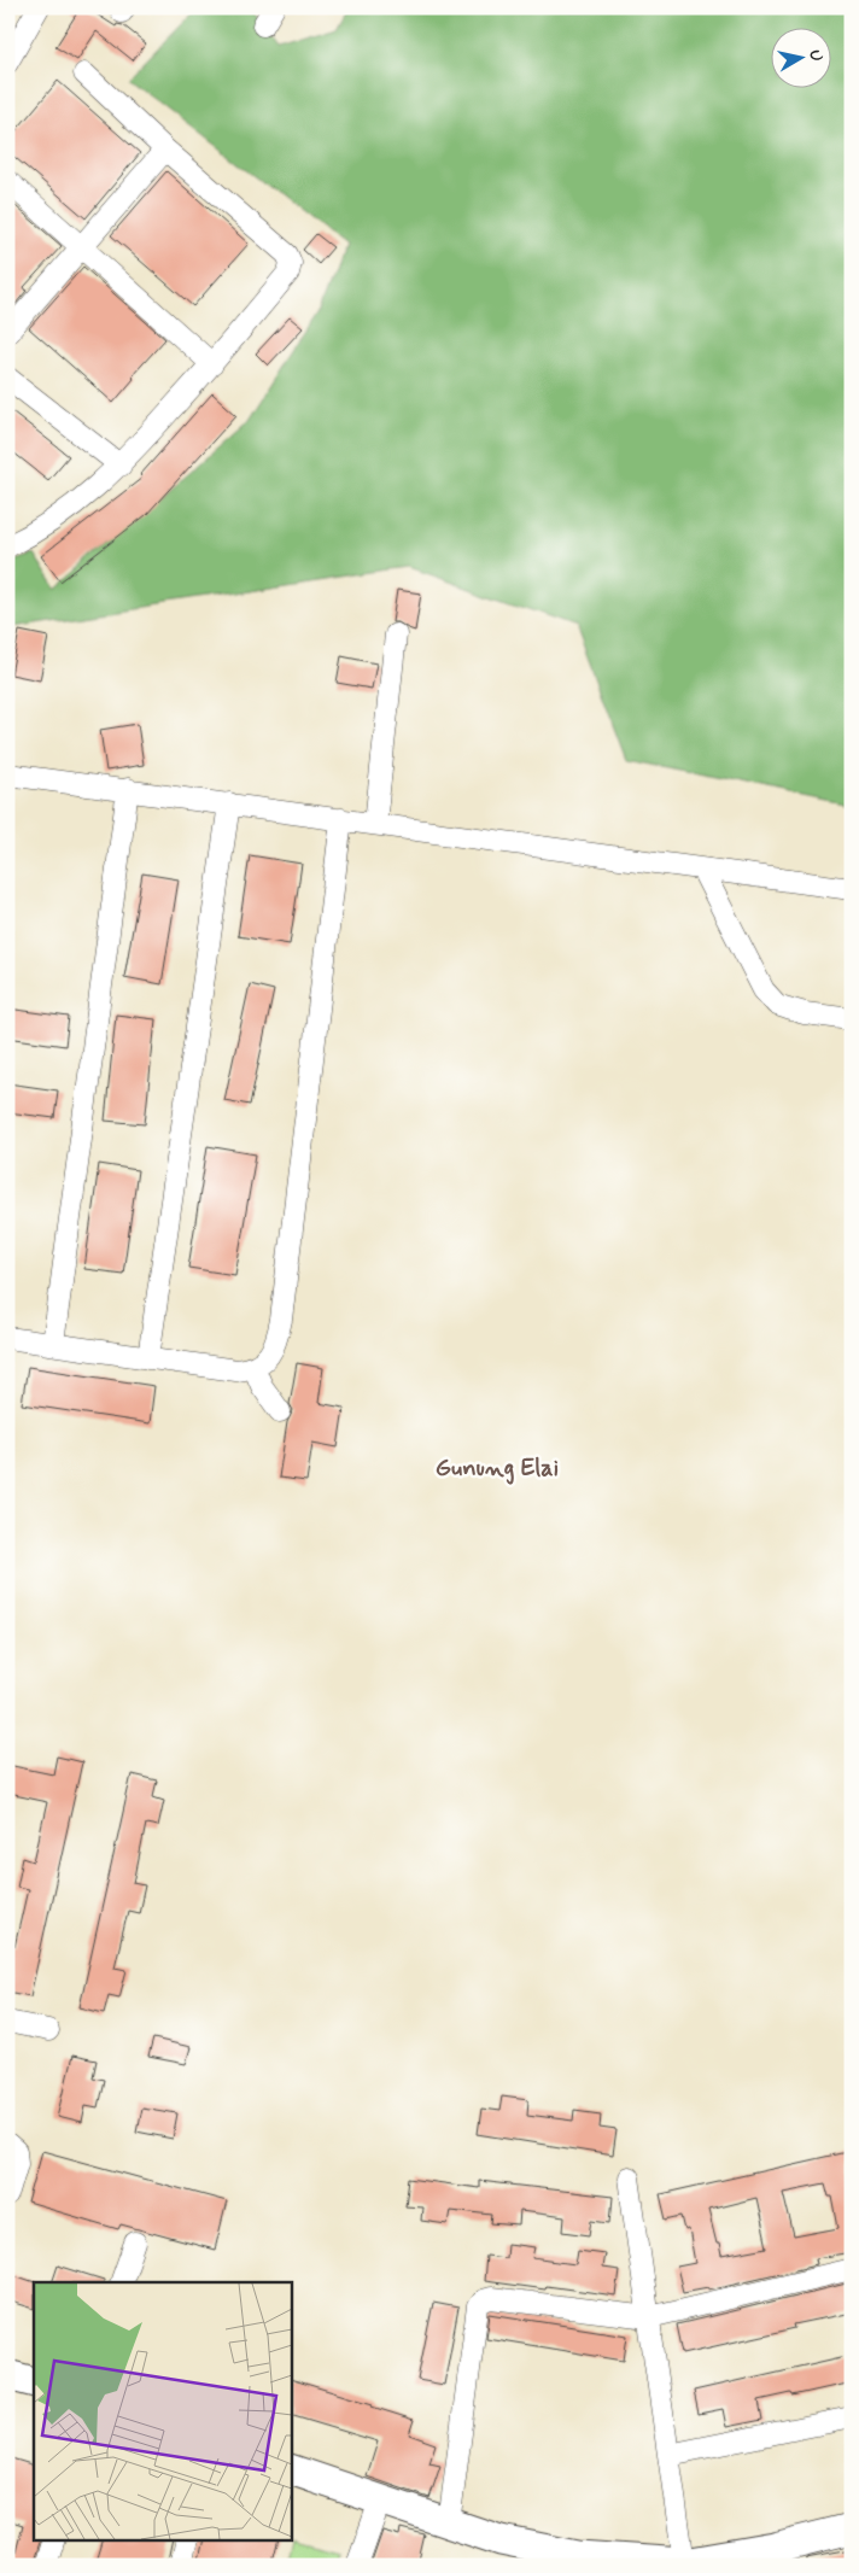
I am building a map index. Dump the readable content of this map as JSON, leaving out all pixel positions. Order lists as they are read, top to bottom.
{
  "districts": ["Gunung Elai"],
  "north": "right"
}
